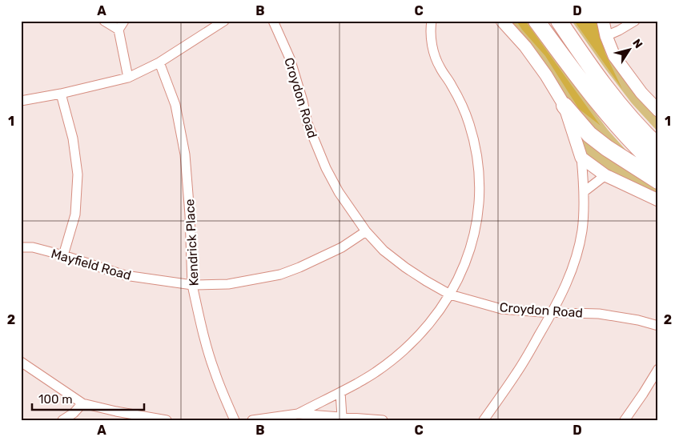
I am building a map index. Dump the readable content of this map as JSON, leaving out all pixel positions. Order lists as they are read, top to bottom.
{
  "streets": {
    "street": ["Croydon Road", "Kendrick Place", "Mayfield Road"]
  },
  "crossings": [
    ["Croydon Road", "Mayfield Road"],
    ["Kendrick Place", "Mayfield Road"]
  ],
  "scale_bar": "100 m",
  "north": "top right",
  "grid": {
    "columns": [
      "A",
      "B",
      "C",
      "D"
    ],
    "rows": ["1", "2"]
  }
}
